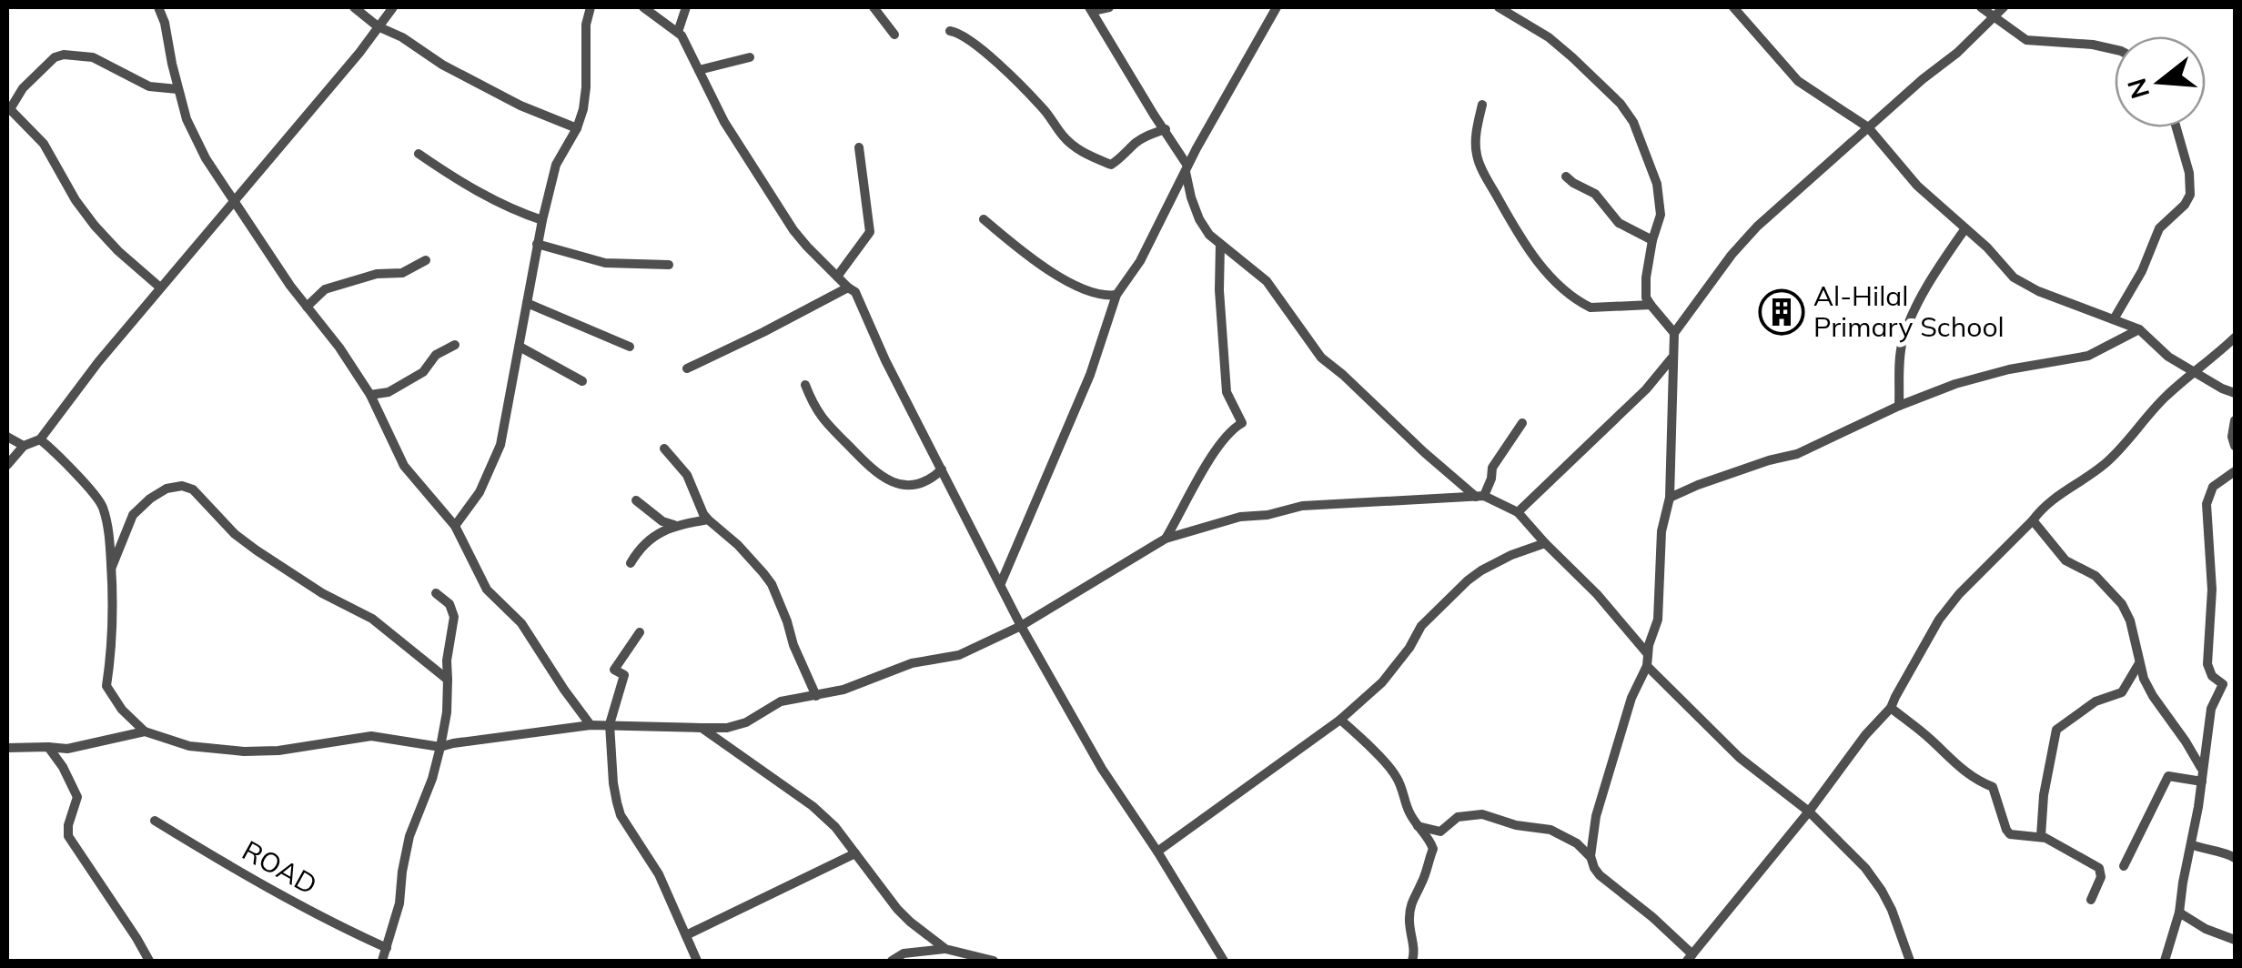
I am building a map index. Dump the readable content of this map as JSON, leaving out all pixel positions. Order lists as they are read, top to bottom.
{
  "streets": {
    "street": ["ROAD"]
  },
  "places": {
    "building": ["Al-Hilal Primary School"]
  },
  "north": "left"
}
